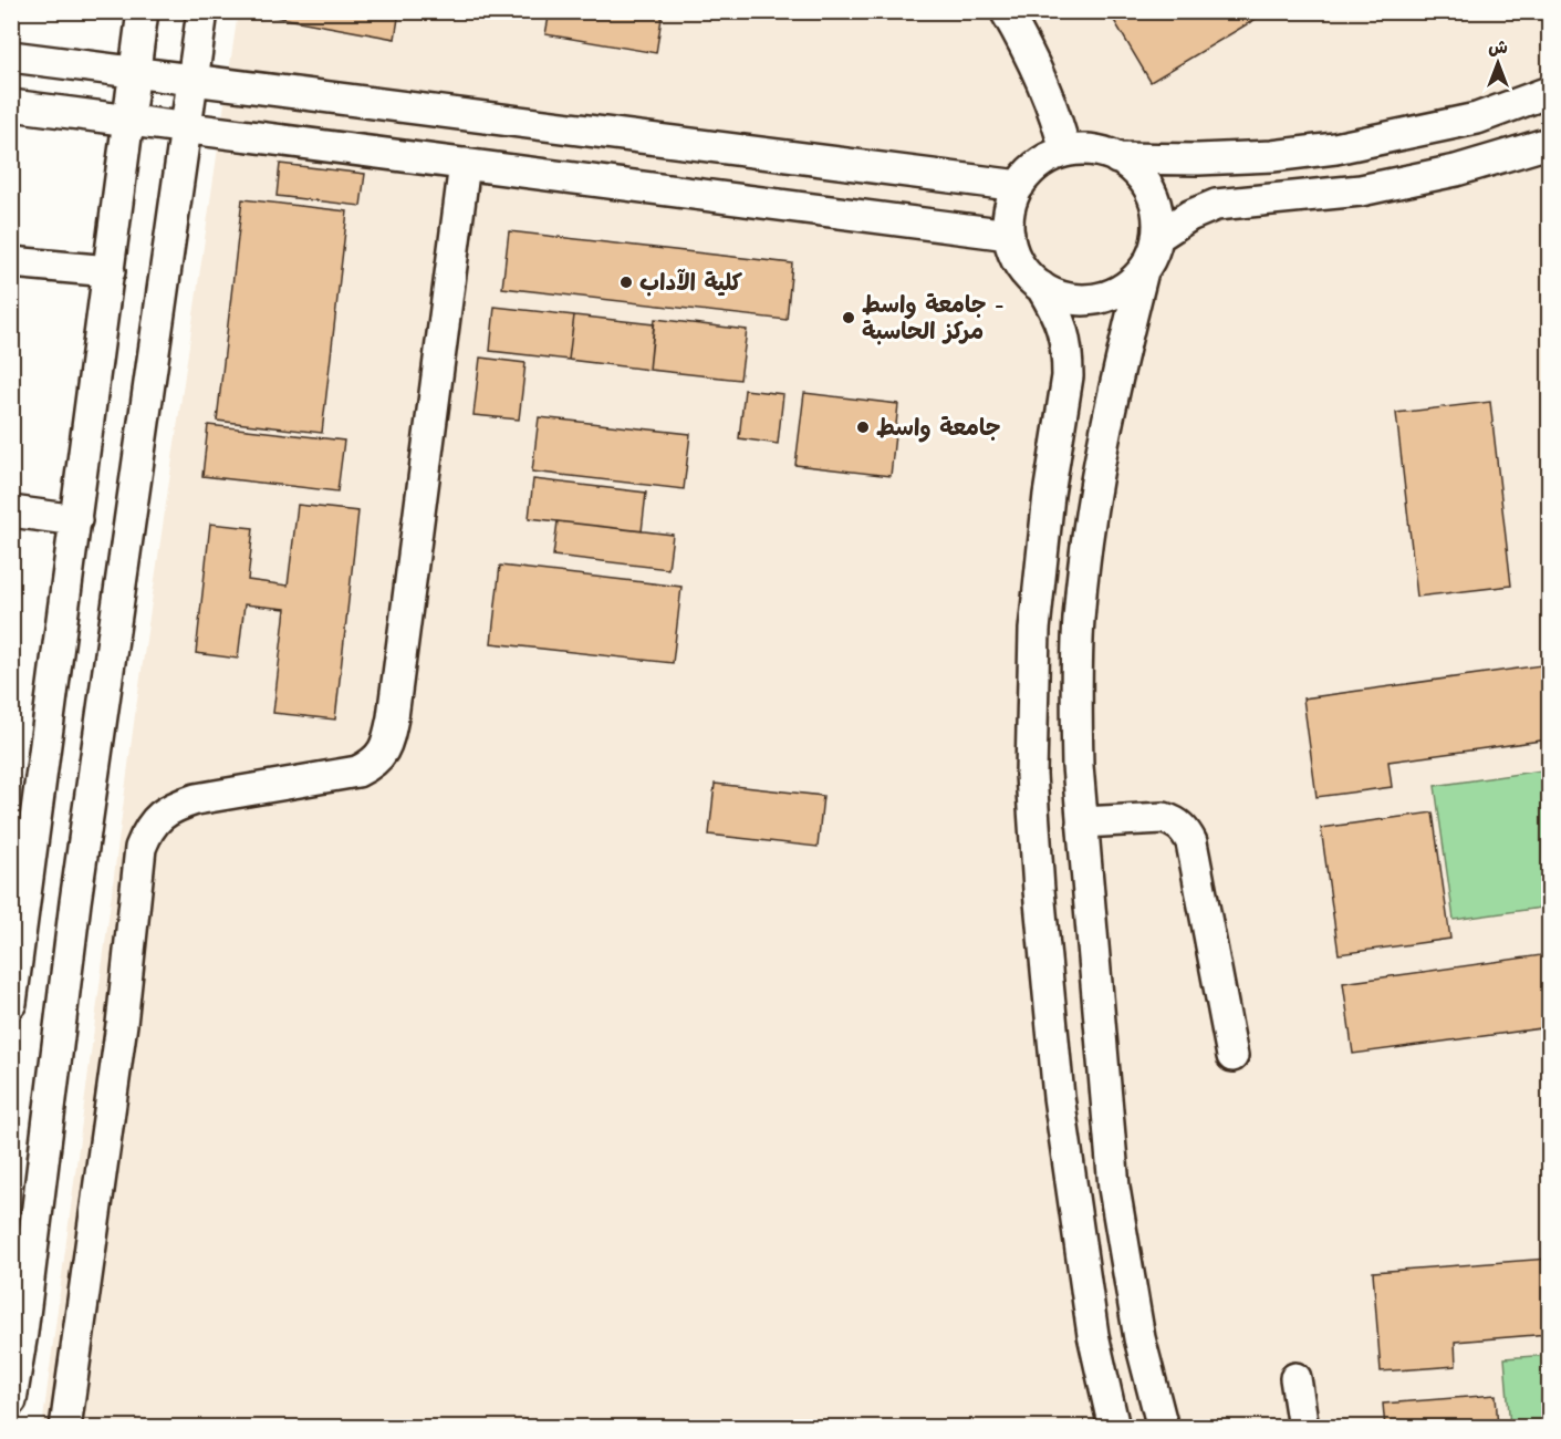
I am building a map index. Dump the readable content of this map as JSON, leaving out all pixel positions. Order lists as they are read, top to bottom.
{
  "places": ["كلية الآداب", "جامعة واسط - مركز الحاسبة", "جامعة واسط"],
  "north": "top"
}
